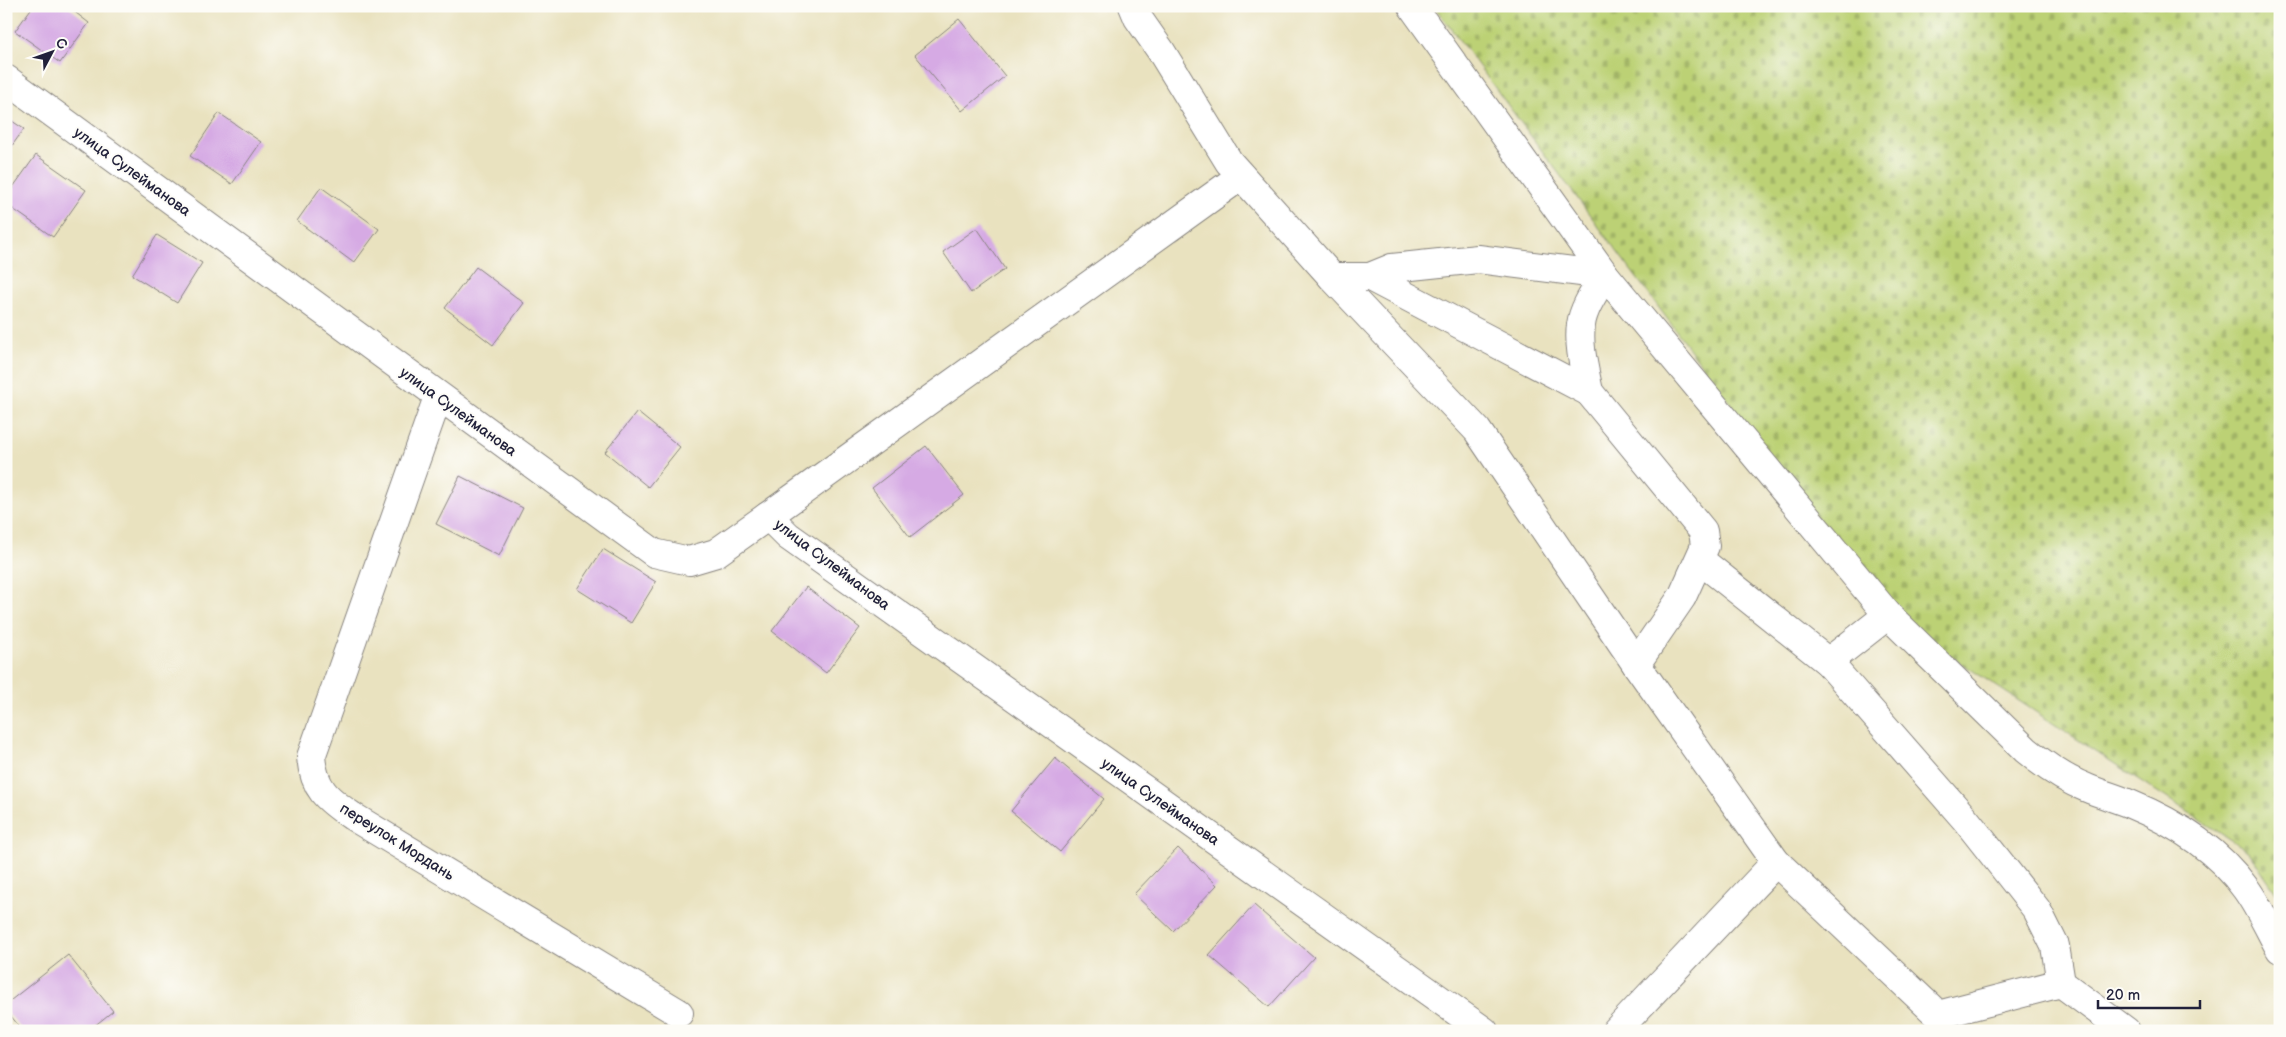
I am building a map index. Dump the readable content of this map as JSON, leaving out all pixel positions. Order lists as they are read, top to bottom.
{
  "streets": {
    "street": ["улица Сулейманова", "переулок Мордань"]
  },
  "crossings": [
    ["улица Сулейманова", "переулок Мордань"]
  ],
  "scale_bar": "20 m",
  "north": "top right"
}
